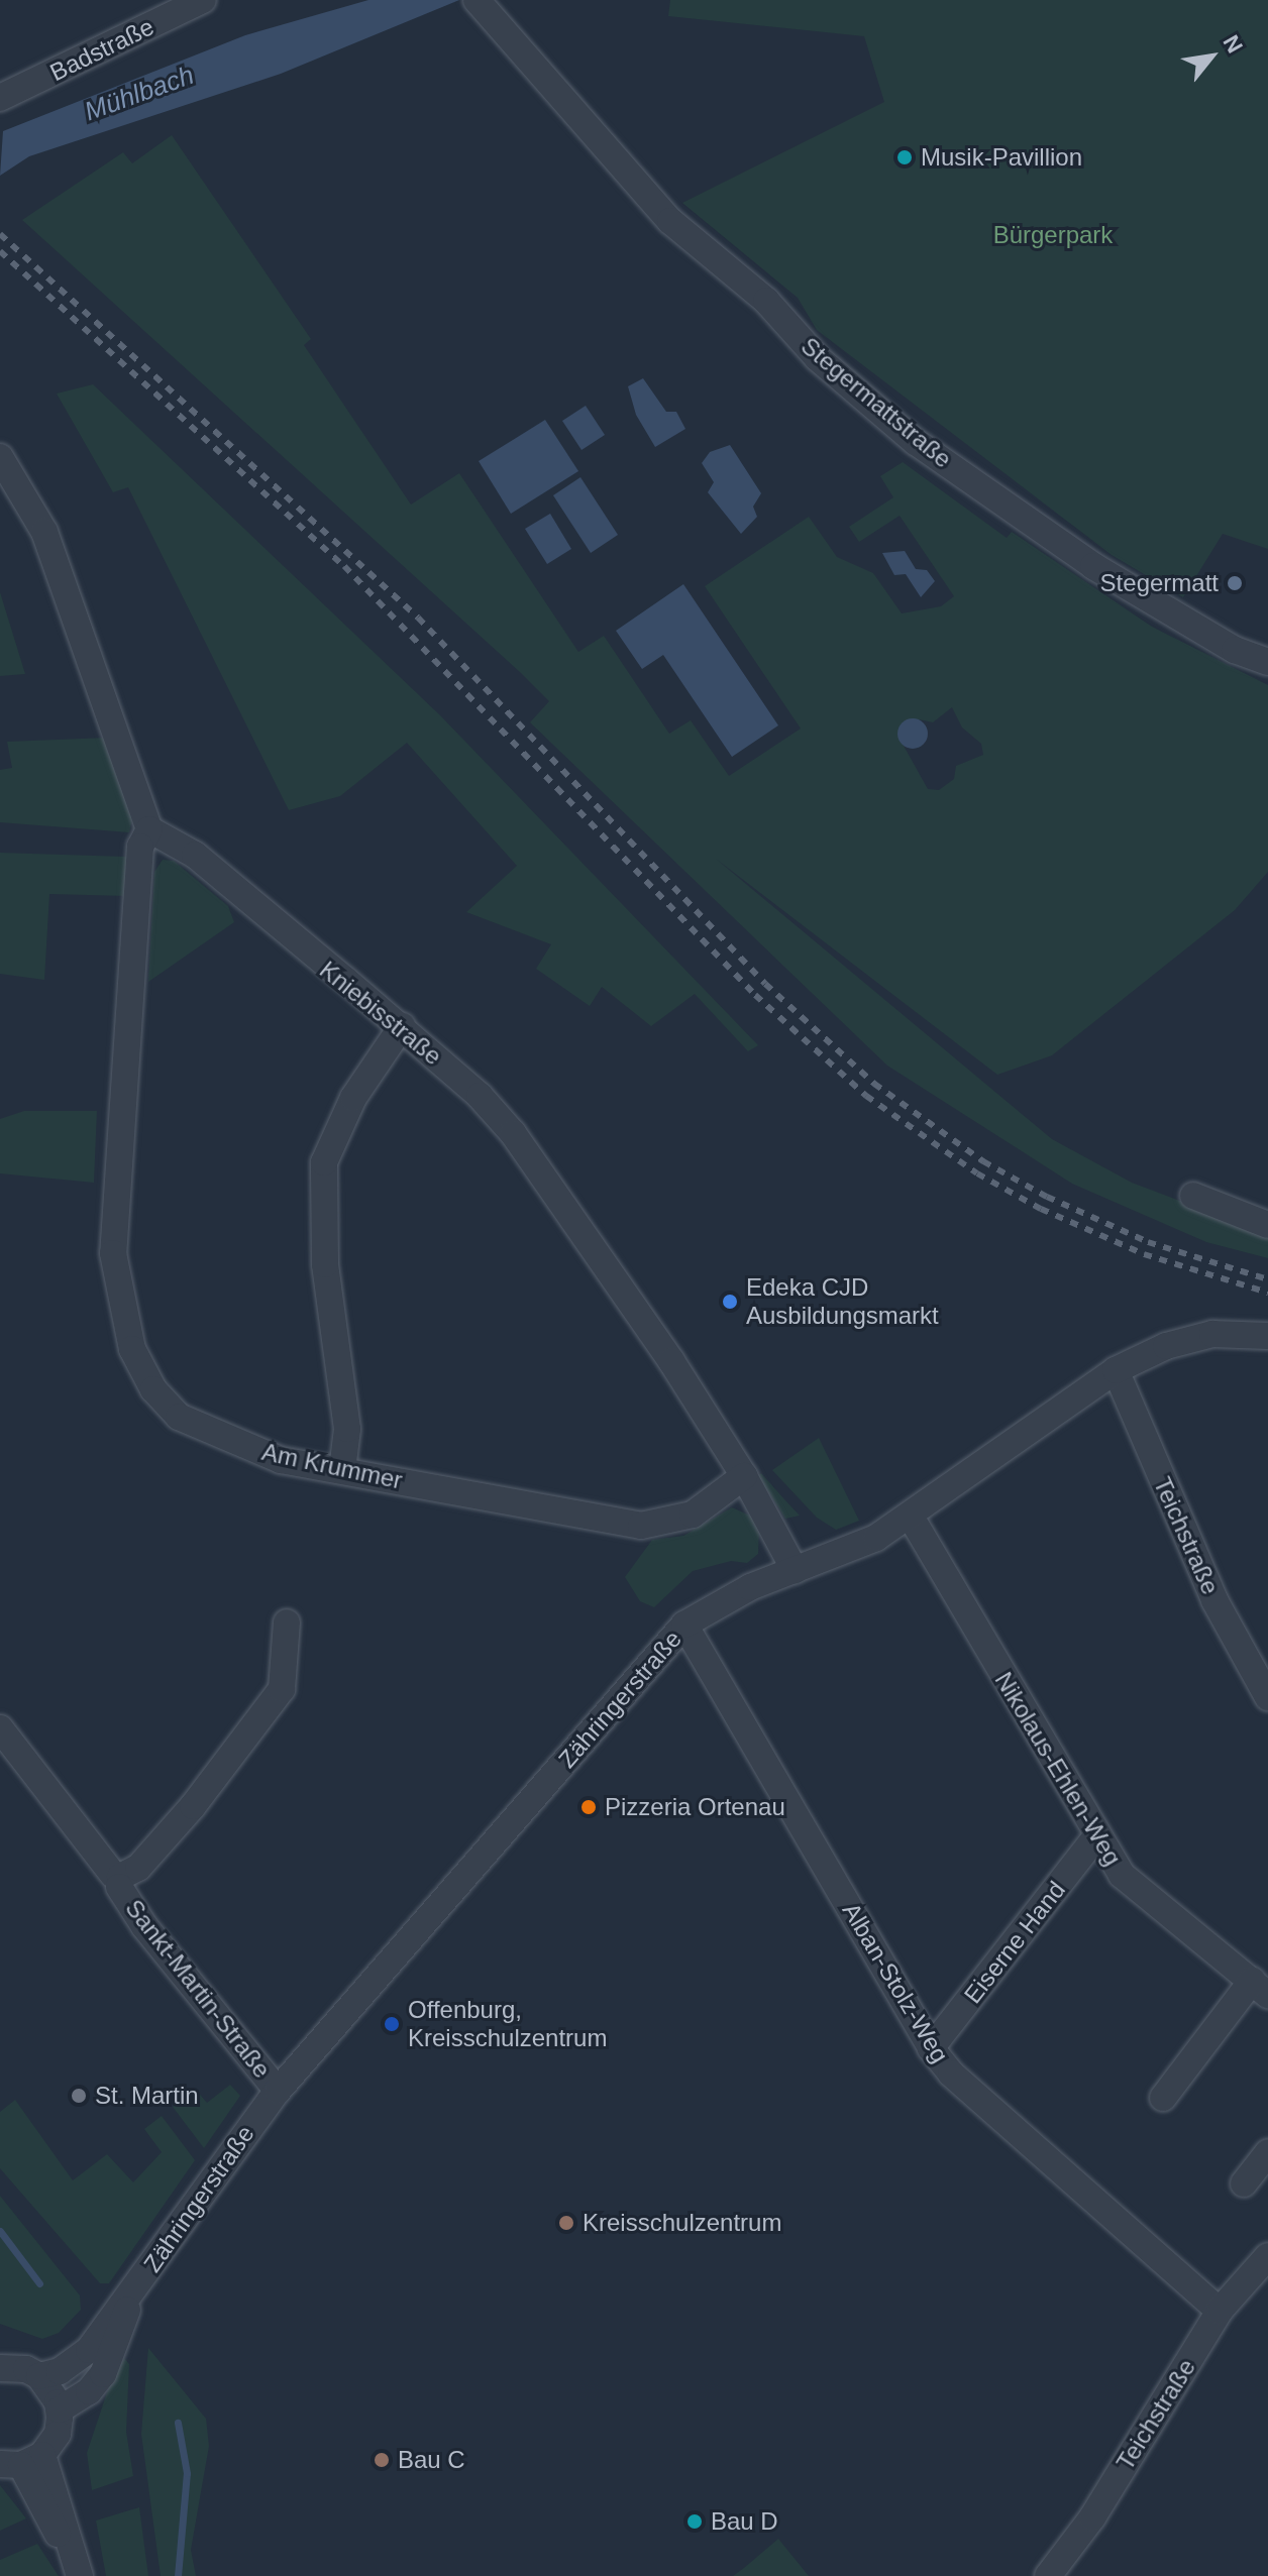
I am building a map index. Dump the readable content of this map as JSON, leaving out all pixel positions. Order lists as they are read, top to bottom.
{
  "streets": {
    "street": [
      "Badstraße",
      "Stegermattstraße",
      "Kniebisstraße",
      "Am Krummer",
      "Teichstraße",
      "Zähringerstraße",
      "Nikolaus-Ehlen-Weg",
      "Eiserne Hand",
      "Alban-Stolz-Weg",
      "Sankt-Martin-Straße"
    ]
  },
  "crossings": [
    ["Kniebisstraße", "Am Krummer"],
    ["Kniebisstraße", "Zähringerstraße"],
    ["Teichstraße", "Zähringerstraße"],
    ["Teichstraße", "Alban-Stolz-Weg"],
    ["Zähringerstraße", "Nikolaus-Ehlen-Weg"],
    ["Zähringerstraße", "Alban-Stolz-Weg"],
    ["Zähringerstraße", "Sankt-Martin-Straße"],
    ["Nikolaus-Ehlen-Weg", "Eiserne Hand"],
    ["Eiserne Hand", "Alban-Stolz-Weg"]
  ],
  "water": ["Mühlbach"],
  "parks": ["Bürgerpark"],
  "places": [
    "Musik-Pavillion",
    "Stegermatt",
    "Edeka CJD Ausbildungsmarkt",
    "Pizzeria Ortenau",
    "Offenburg, Kreisschulzentrum",
    "St. Martin",
    "Kreisschulzentrum",
    "Bau C",
    "Bau D"
  ],
  "north": "top right"
}
